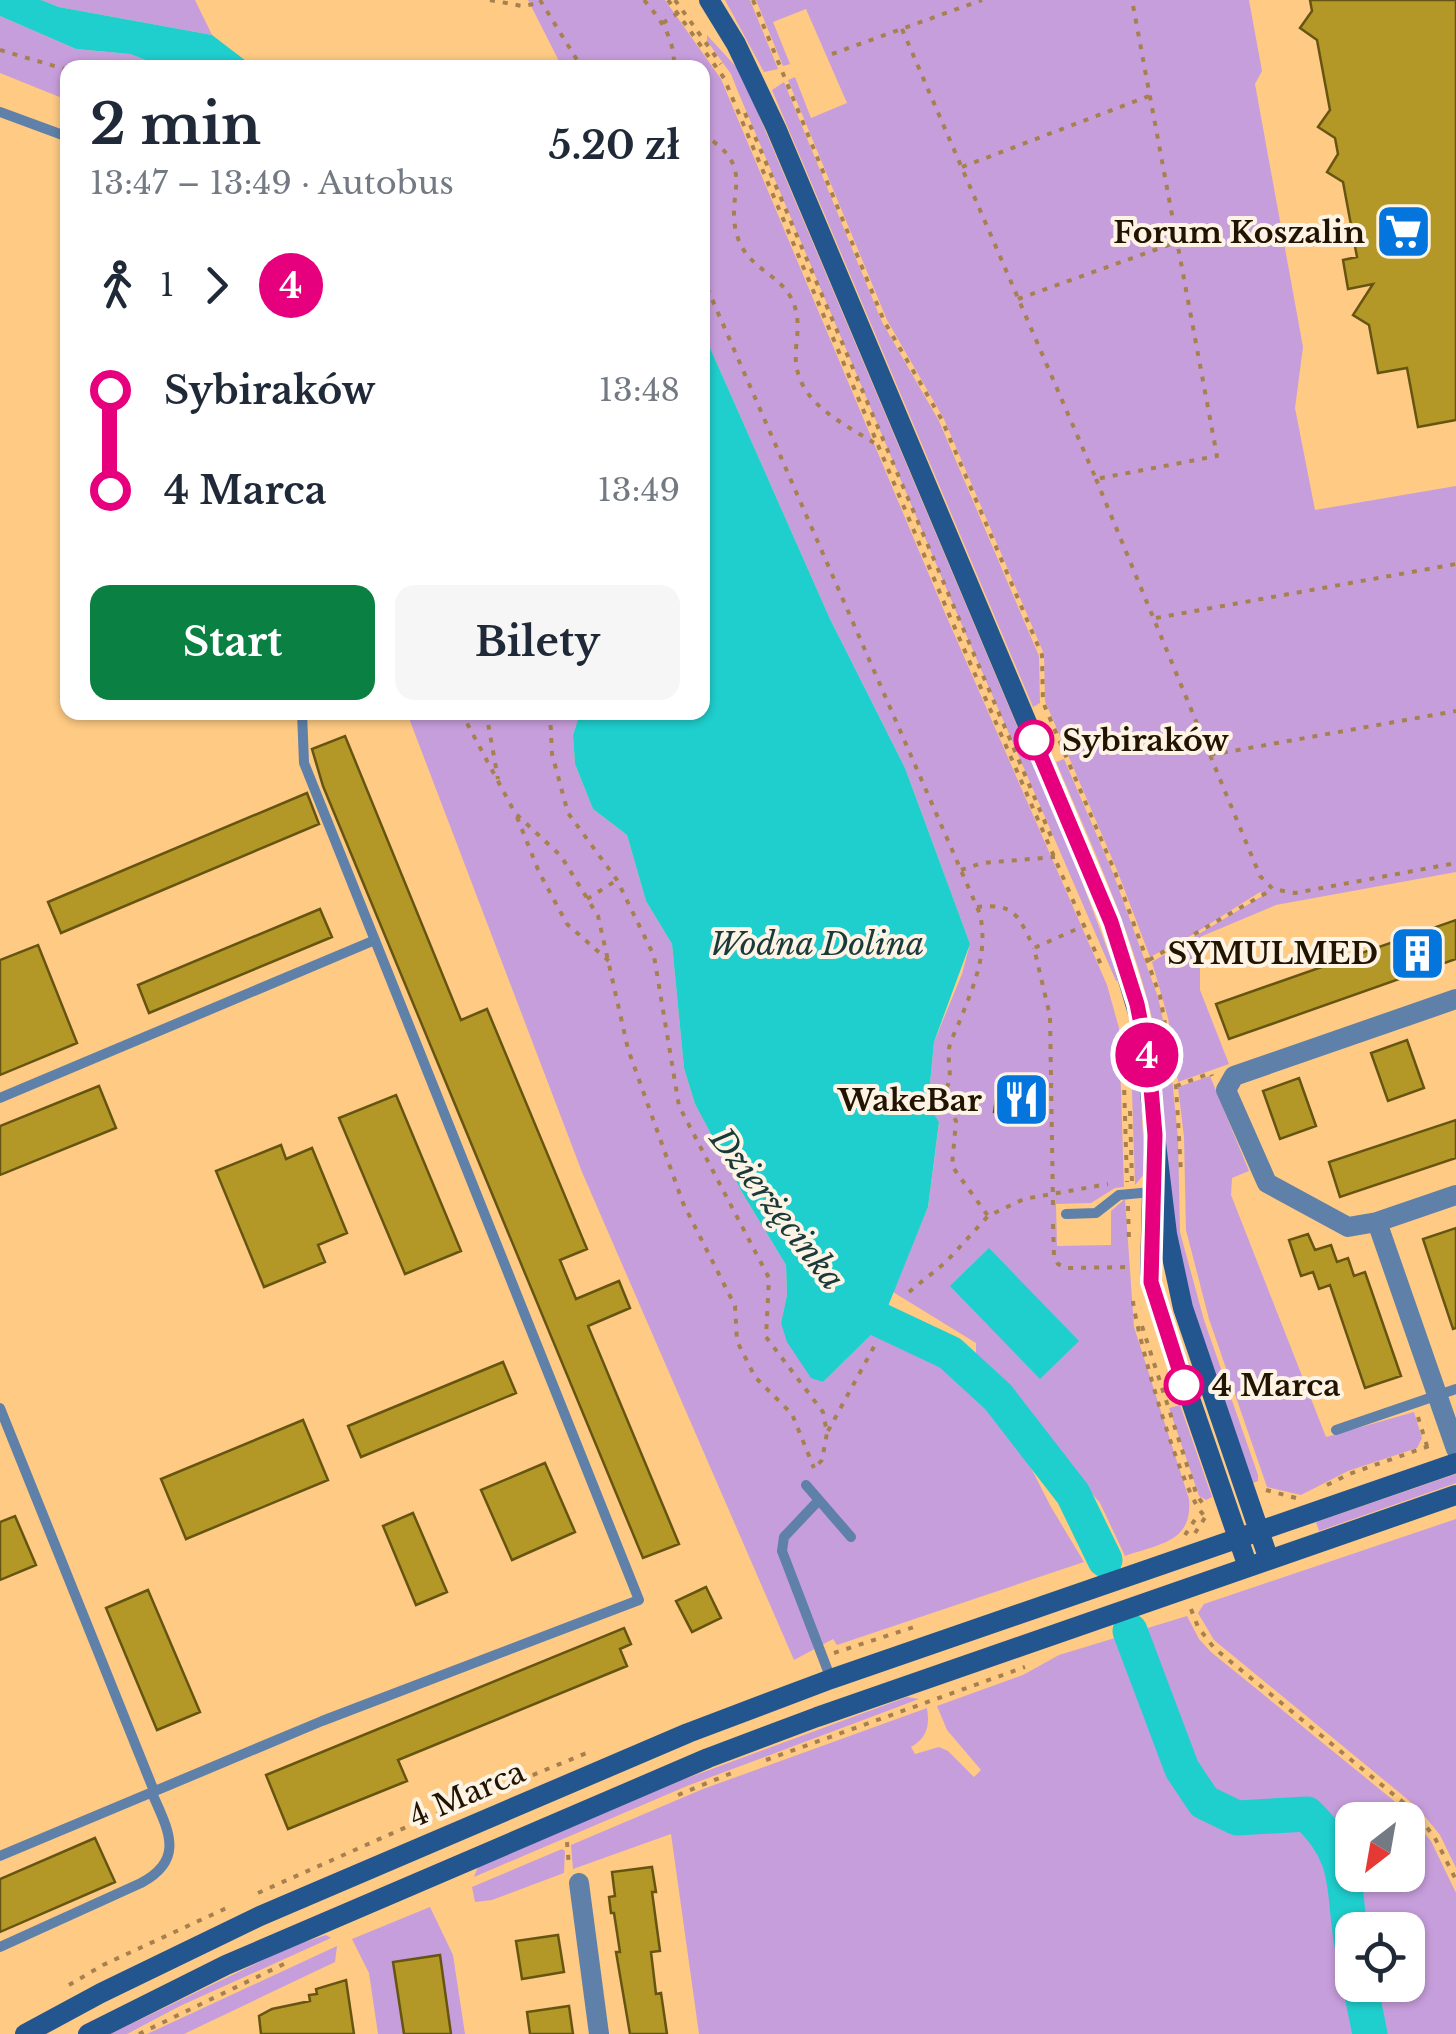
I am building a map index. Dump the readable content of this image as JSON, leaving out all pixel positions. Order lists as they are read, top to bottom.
{
  "streets": {
    "main road": ["4 Marca"]
  },
  "water": ["Wodna Dolina", "Dzierżęcinka"],
  "places": {
    "supermarket": ["Forum Koszalin"],
    "other": ["Sybiraków", "4 Marca"],
    "building": ["SYMULMED"],
    "restaurant": ["WakeBar"]
  },
  "lines": ["bus line 4"],
  "north": "bottom left",
  "page": {
    "on_map": "4",
    "heading": ["2 min", "13:47 – 13:49 · Autobus", "5.20 zł"],
    "legs": ["1", "4"],
    "list": [
      {
        "name": "Sybiraków",
        "value": "13:48"
      },
      {
        "name": "4 Marca",
        "value": "13:49"
      }
    ],
    "buttons": ["Start", "Bilety"]
  }
}
